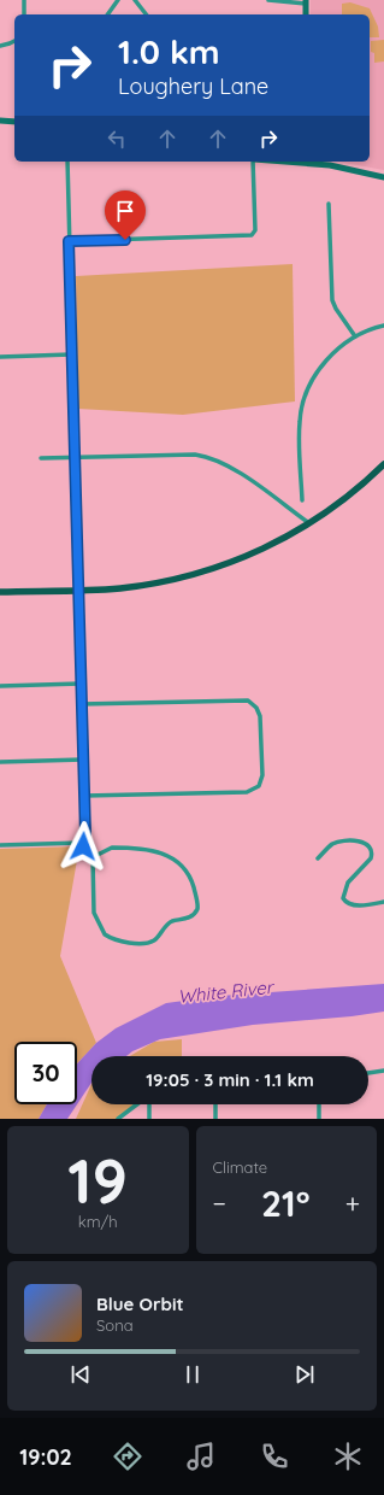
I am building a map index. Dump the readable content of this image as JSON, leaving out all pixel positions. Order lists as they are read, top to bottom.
{
  "water": ["White River"],
  "page": {
    "turn": ["1.0 km", "Loughery Lane"],
    "limit": "30",
    "trip": "19:05 · 3 min · 1.1 km",
    "tile": [
      ["19", "km/h"],
      "Climate"
    ],
    "heat": ["−", "21°", "+"],
    "song": ["Blue Orbit", "Sona"],
    "tabs": "19:02"
  }
}
